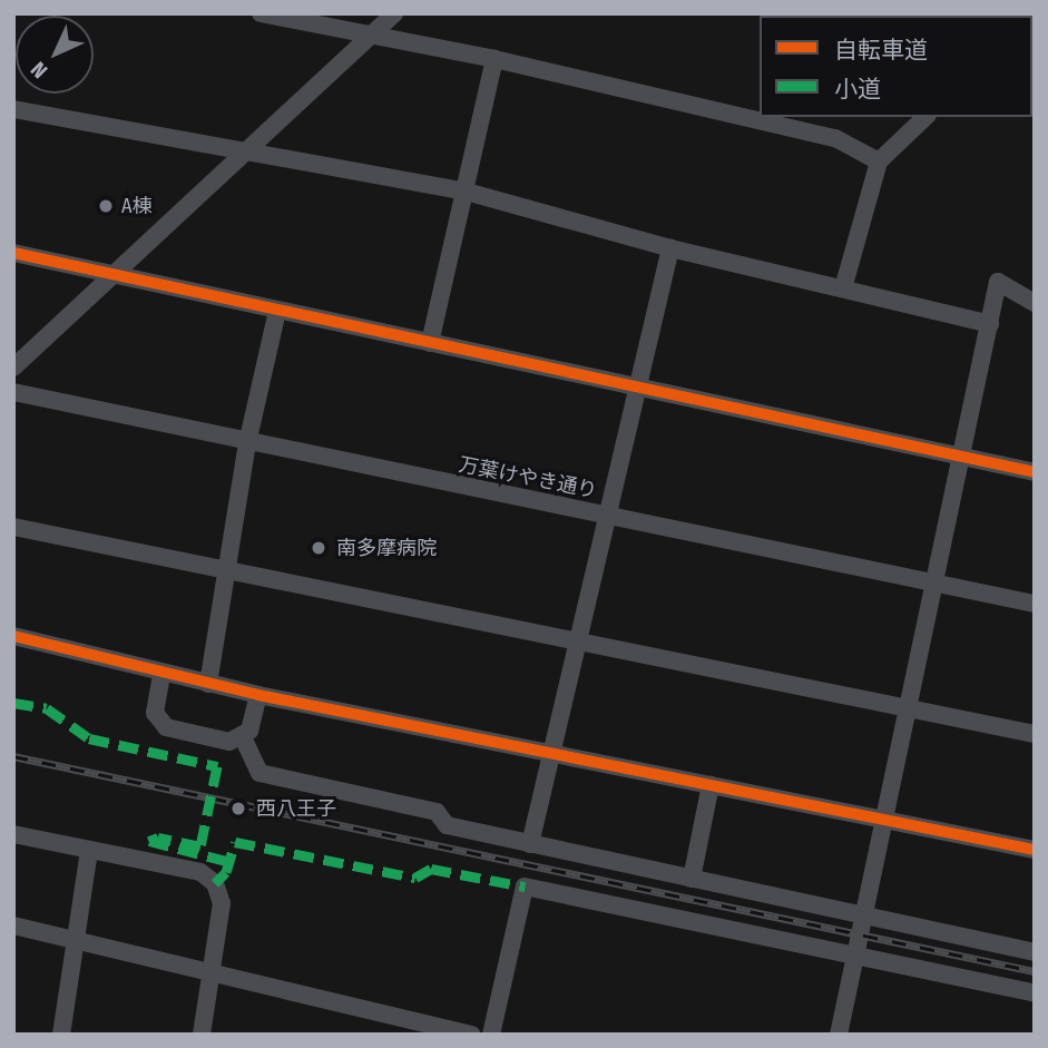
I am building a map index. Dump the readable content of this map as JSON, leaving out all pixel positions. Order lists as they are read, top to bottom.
{
  "streets": {
    "street": ["万葉けやき通り"]
  },
  "places": ["A棟", "南多摩病院", "西八王子"],
  "legend": ["自転車道", "小道"],
  "north": "bottom left"
}
